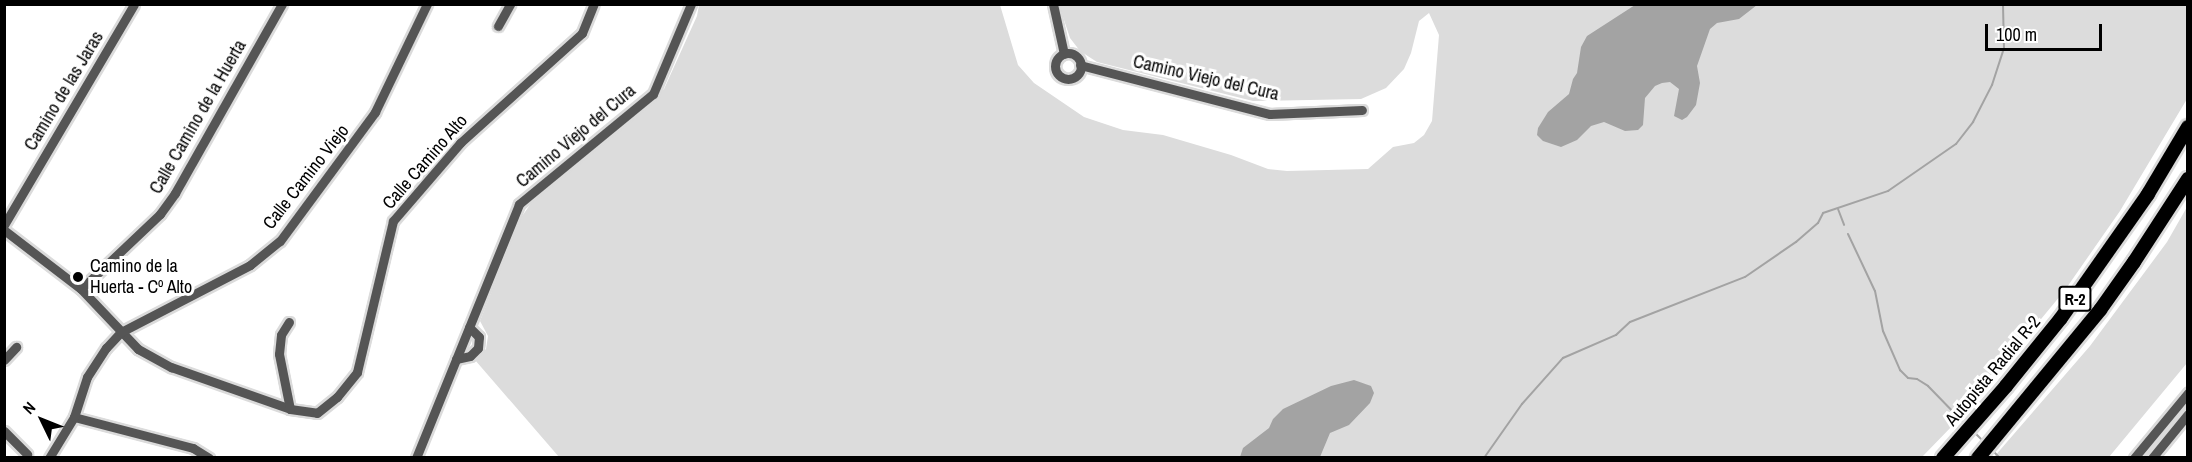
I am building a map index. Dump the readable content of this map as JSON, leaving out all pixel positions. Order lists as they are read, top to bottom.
{
  "streets": {
    "highway": ["R-2", "Autopista Radial R-2"],
    "street": [
      "Camino Viejo del Cura",
      "Camino de las Jaras",
      "Calle Camino de la Huerta",
      "Calle Camino Alto",
      "Calle Camino Viejo"
    ]
  },
  "crossings": [
    ["Calle Camino de la Huerta", "Calle Camino Alto"],
    ["Calle Camino Alto", "Calle Camino Viejo"]
  ],
  "places": ["Camino de la Huerta - Cº Alto"],
  "scale_bar": "100 m",
  "north": "top left"
}
